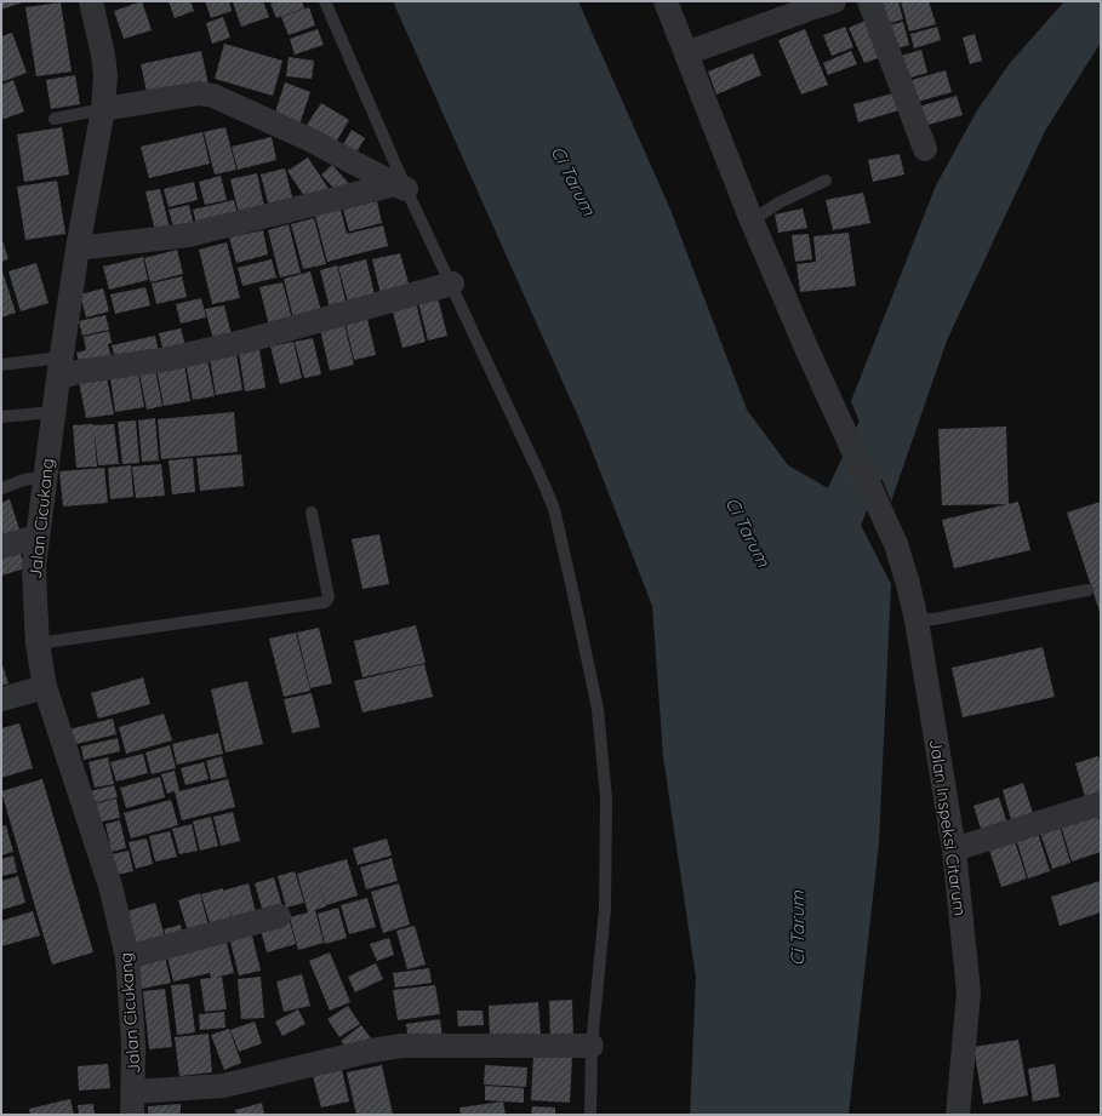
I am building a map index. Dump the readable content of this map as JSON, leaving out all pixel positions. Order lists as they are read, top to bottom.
{
  "streets": {
    "street": ["Jalan Cicukang", "Jalan Inspeksi Citarum"]
  },
  "water": ["Ci Tarum"]
}
